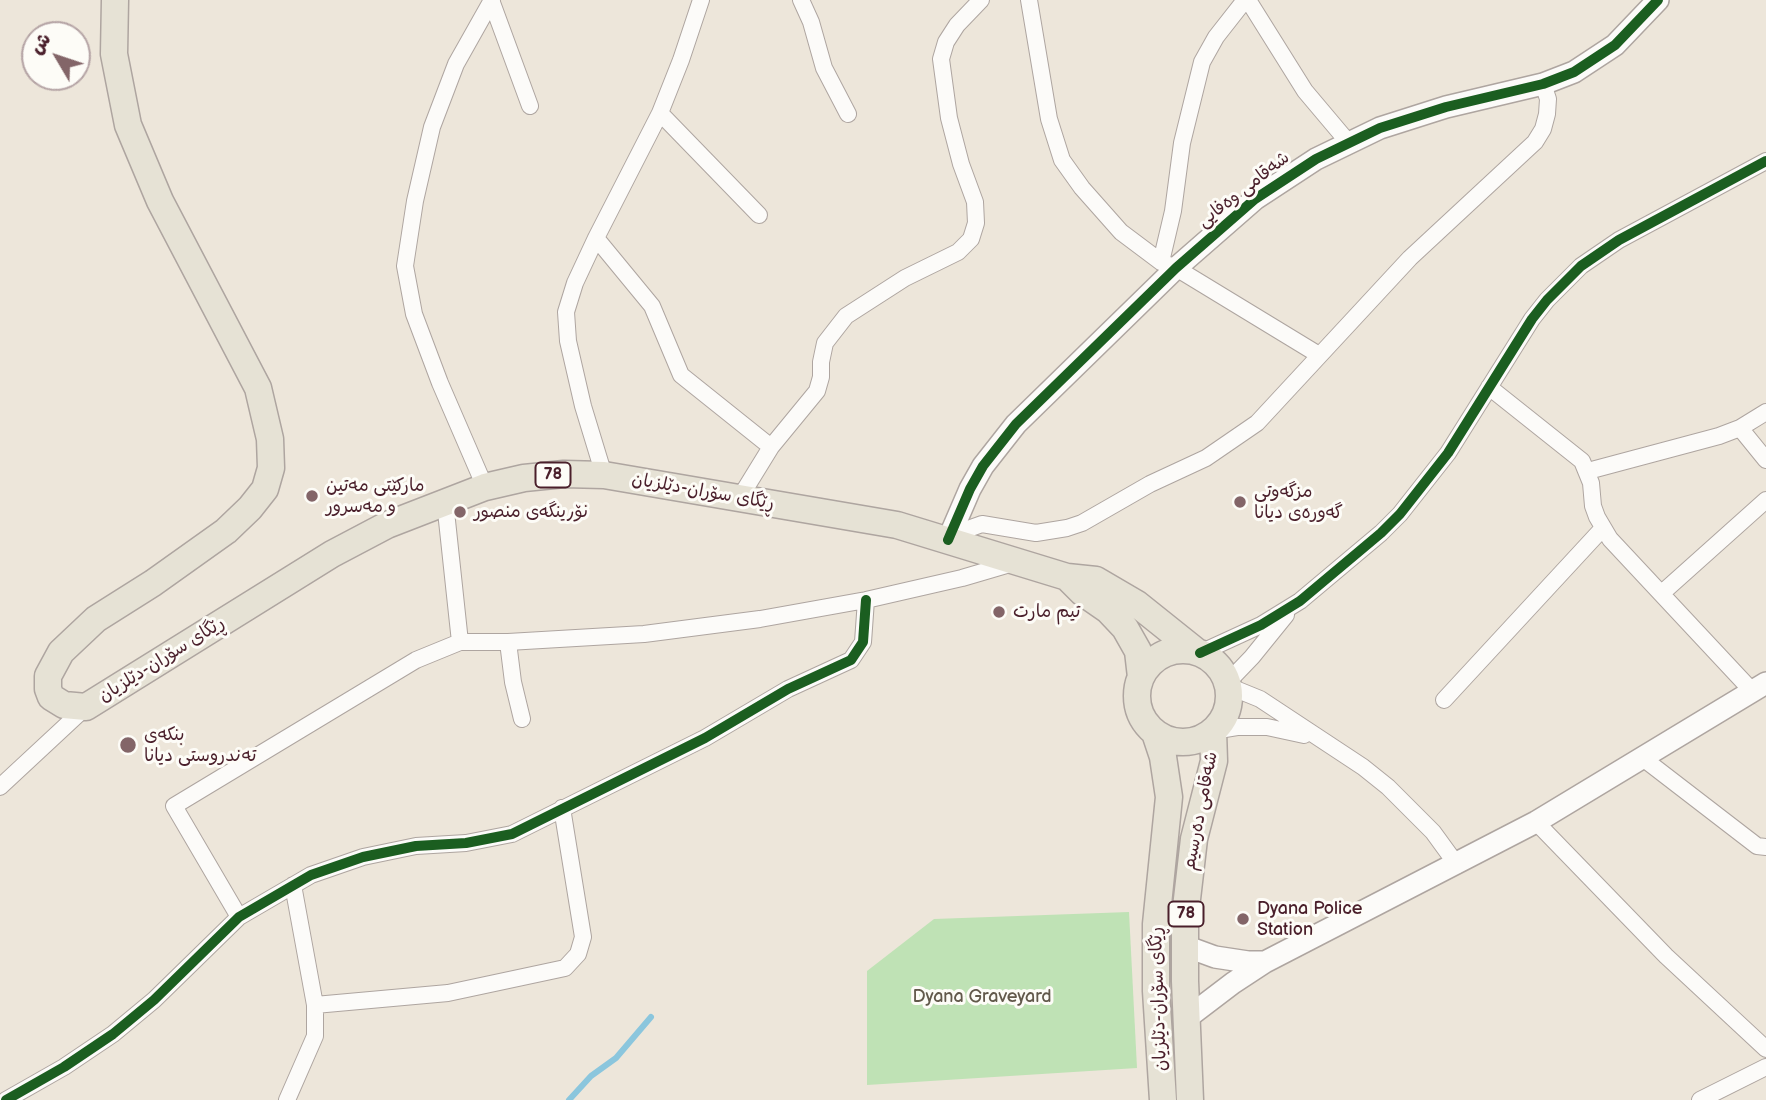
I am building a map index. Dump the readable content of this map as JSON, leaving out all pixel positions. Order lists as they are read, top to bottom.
{
  "streets": {
    "main road": ["78", "ڕێگای سۆران-دێلزیان", "شەقامی دەرسیم"],
    "street": ["شەقامی وەفایی"]
  },
  "crossings": [
    ["شەقامی وەفایی", "ڕێگای سۆران-دێلزیان"],
    ["ڕێگای سۆران-دێلزیان", "شەقامی دەرسیم"]
  ],
  "parks": ["Dyana Graveyard"],
  "places": [
    "مارکێتی مەتین و مەسرور",
    "مزگەوتی گەورەی دیانا",
    "نۆرینگه‌ی منصور",
    "تیم مارت",
    "بنکەی تەندروستی دیانا",
    "Dyana Police Station"
  ],
  "north": "top left"
}
